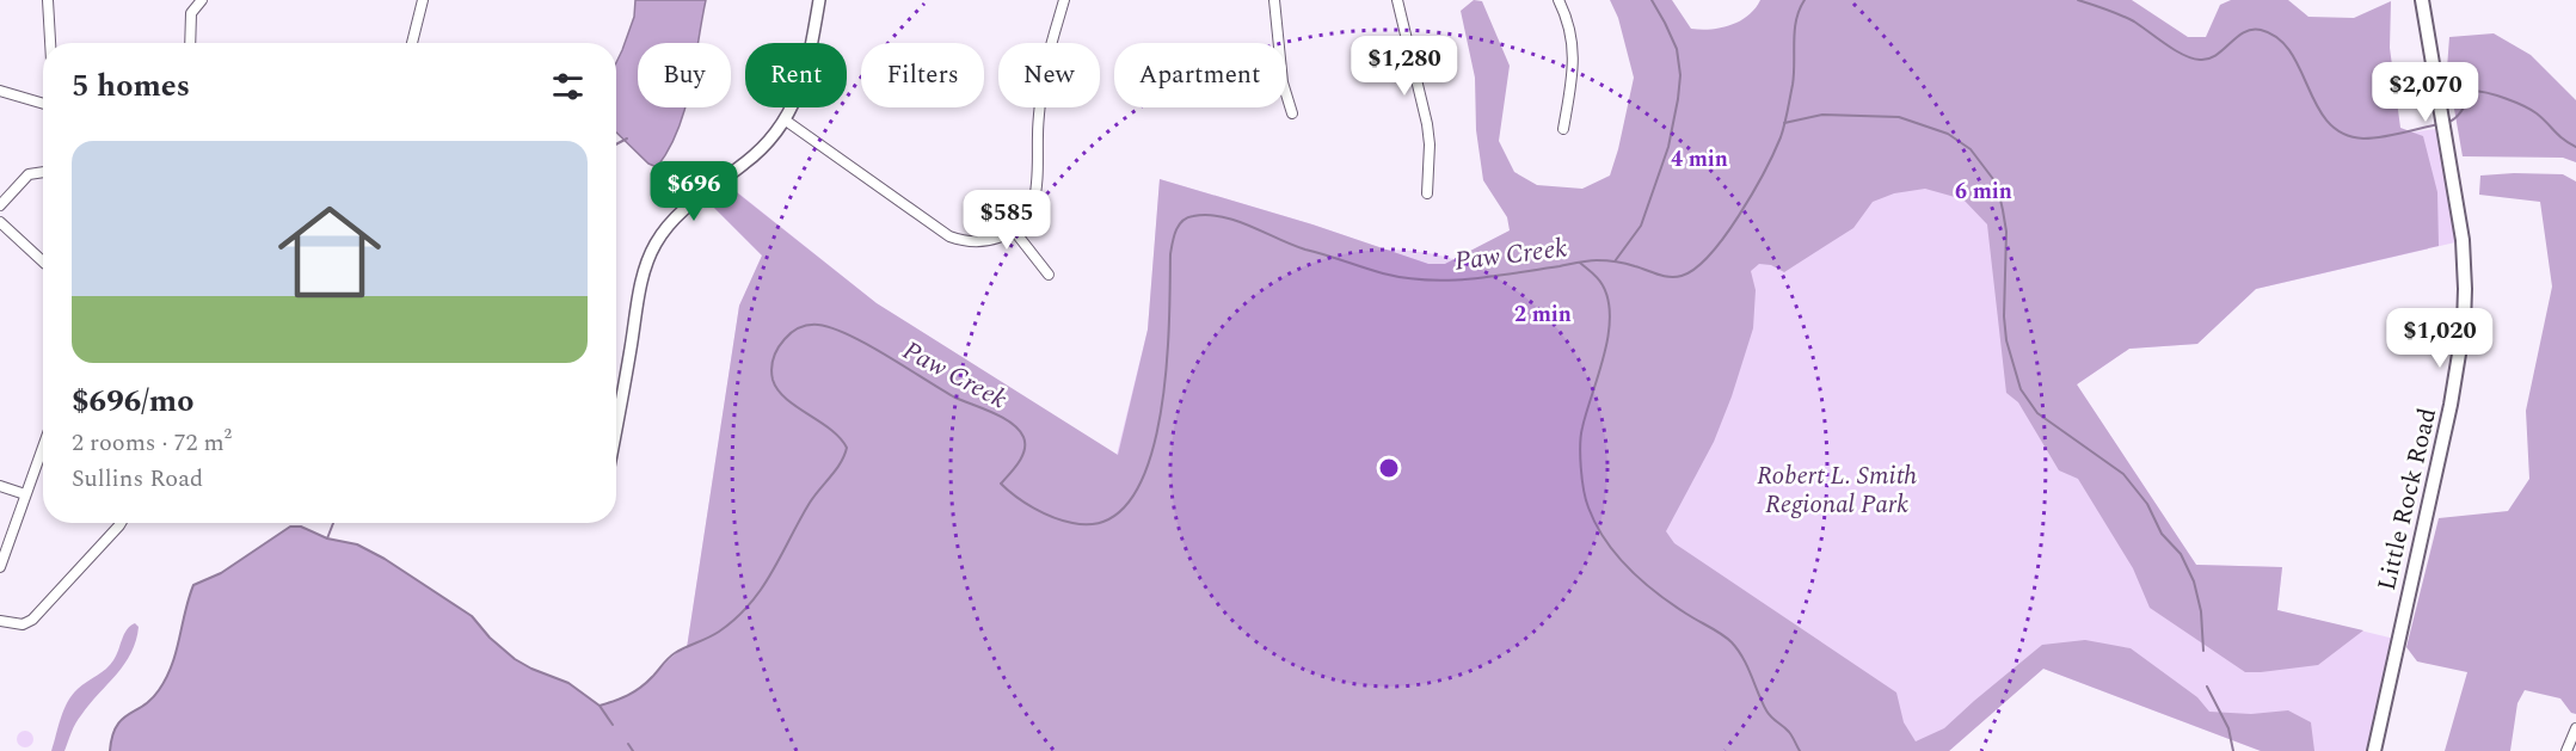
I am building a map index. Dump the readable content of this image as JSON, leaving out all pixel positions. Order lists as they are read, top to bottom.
{
  "streets": {
    "main road": ["Little Rock Road"]
  },
  "water": ["Paw Creek"],
  "parks": ["Robert L. Smith Regional Park"],
  "page": {
    "price": [
      "$1,280",
      "$2,070",
      "$696",
      "$585",
      "$1,020"
    ],
    "chip": [
      "Buy",
      "Rent",
      "Filters",
      "New",
      "Apartment"
    ],
    "heading": "5 homes",
    "list": [
      {
        "name": "$696/mo",
        "note": "2 rooms · 72 m² · Sullins Road"
      }
    ]
  },
  "rings": ["4 min", "6 min", "2 min"]
}
